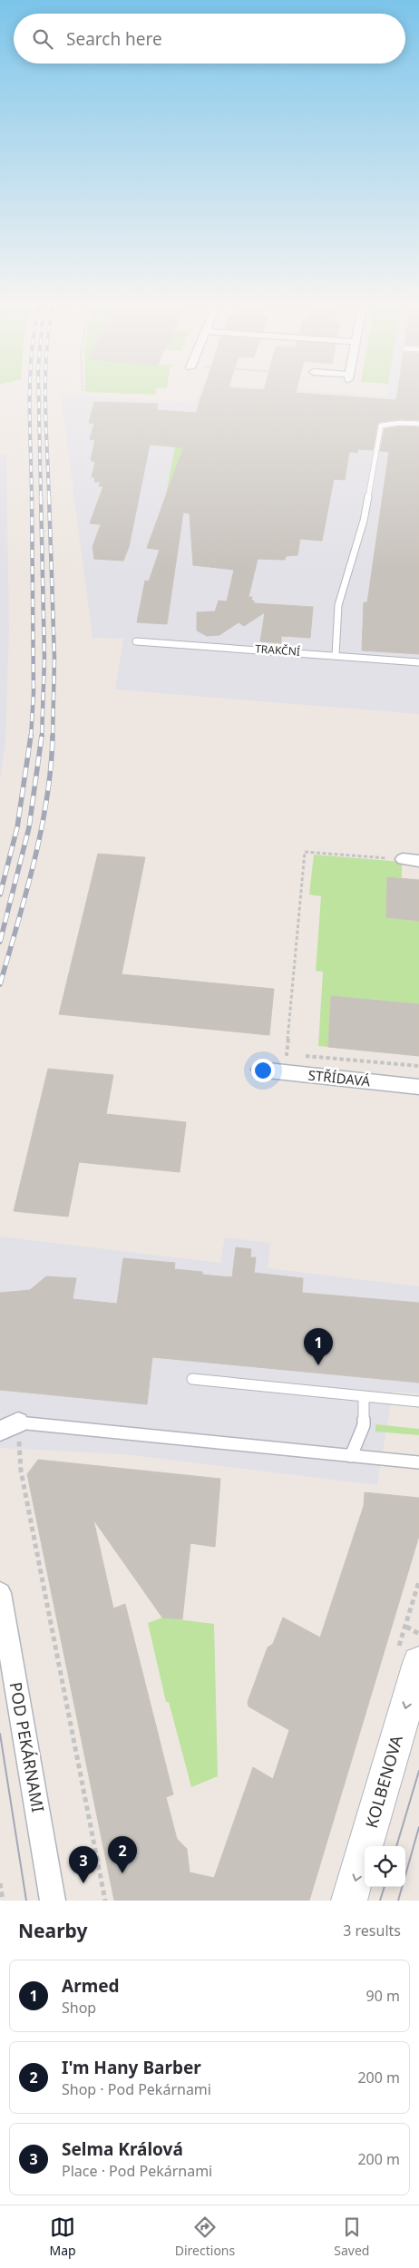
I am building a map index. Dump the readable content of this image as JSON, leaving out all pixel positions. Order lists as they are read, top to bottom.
{
  "streets": {
    "main road": ["KOLBENOVA"],
    "street": ["STŘÍDAVÁ", "POD PEKÁRNAMI"],
    "lane": ["TRAKČNÍ"]
  },
  "one_way": ["KOLBENOVA"],
  "page": {
    "search": "Search here",
    "pins": ["1", "2", "3"],
    "heading": ["Nearby", "3 results"],
    "list": [
      {
        "mark": "1",
        "name": "Armed",
        "note": "Shop",
        "value": "90 m"
      },
      {
        "mark": "2",
        "name": "I'm Hany Barber",
        "note": "Shop · Pod Pekárnami",
        "value": "200 m"
      },
      {
        "mark": "3",
        "name": "Selma Králová",
        "note": "Place · Pod Pekárnami",
        "value": "200 m"
      }
    ],
    "nav": ["Map", "Directions", "Saved"]
  }
}
